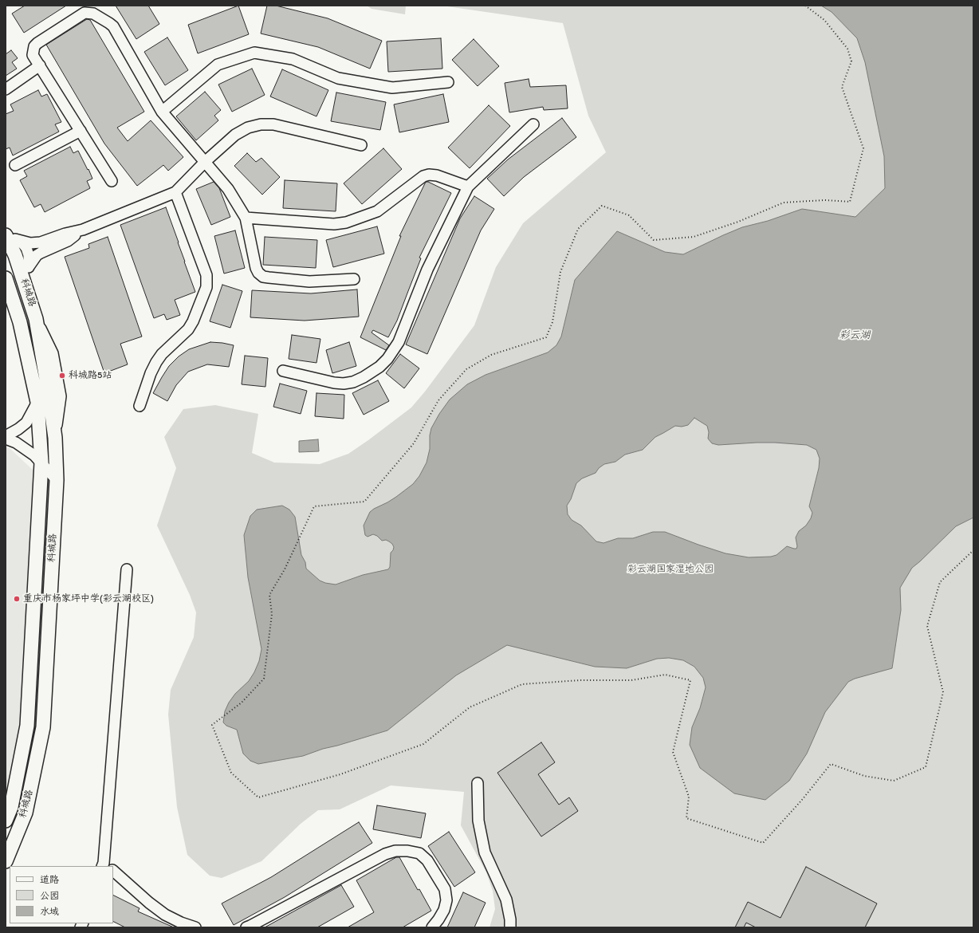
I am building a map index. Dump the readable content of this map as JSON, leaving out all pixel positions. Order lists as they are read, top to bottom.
{
  "streets": {
    "main road": ["科城路"]
  },
  "water": ["彩云湖"],
  "parks": ["彩云湖国家湿地公园"],
  "places": ["科城路5站", "重庆市杨家坪中学(彩云湖校区)"],
  "legend": ["道路", "公园", "水域"]
}
